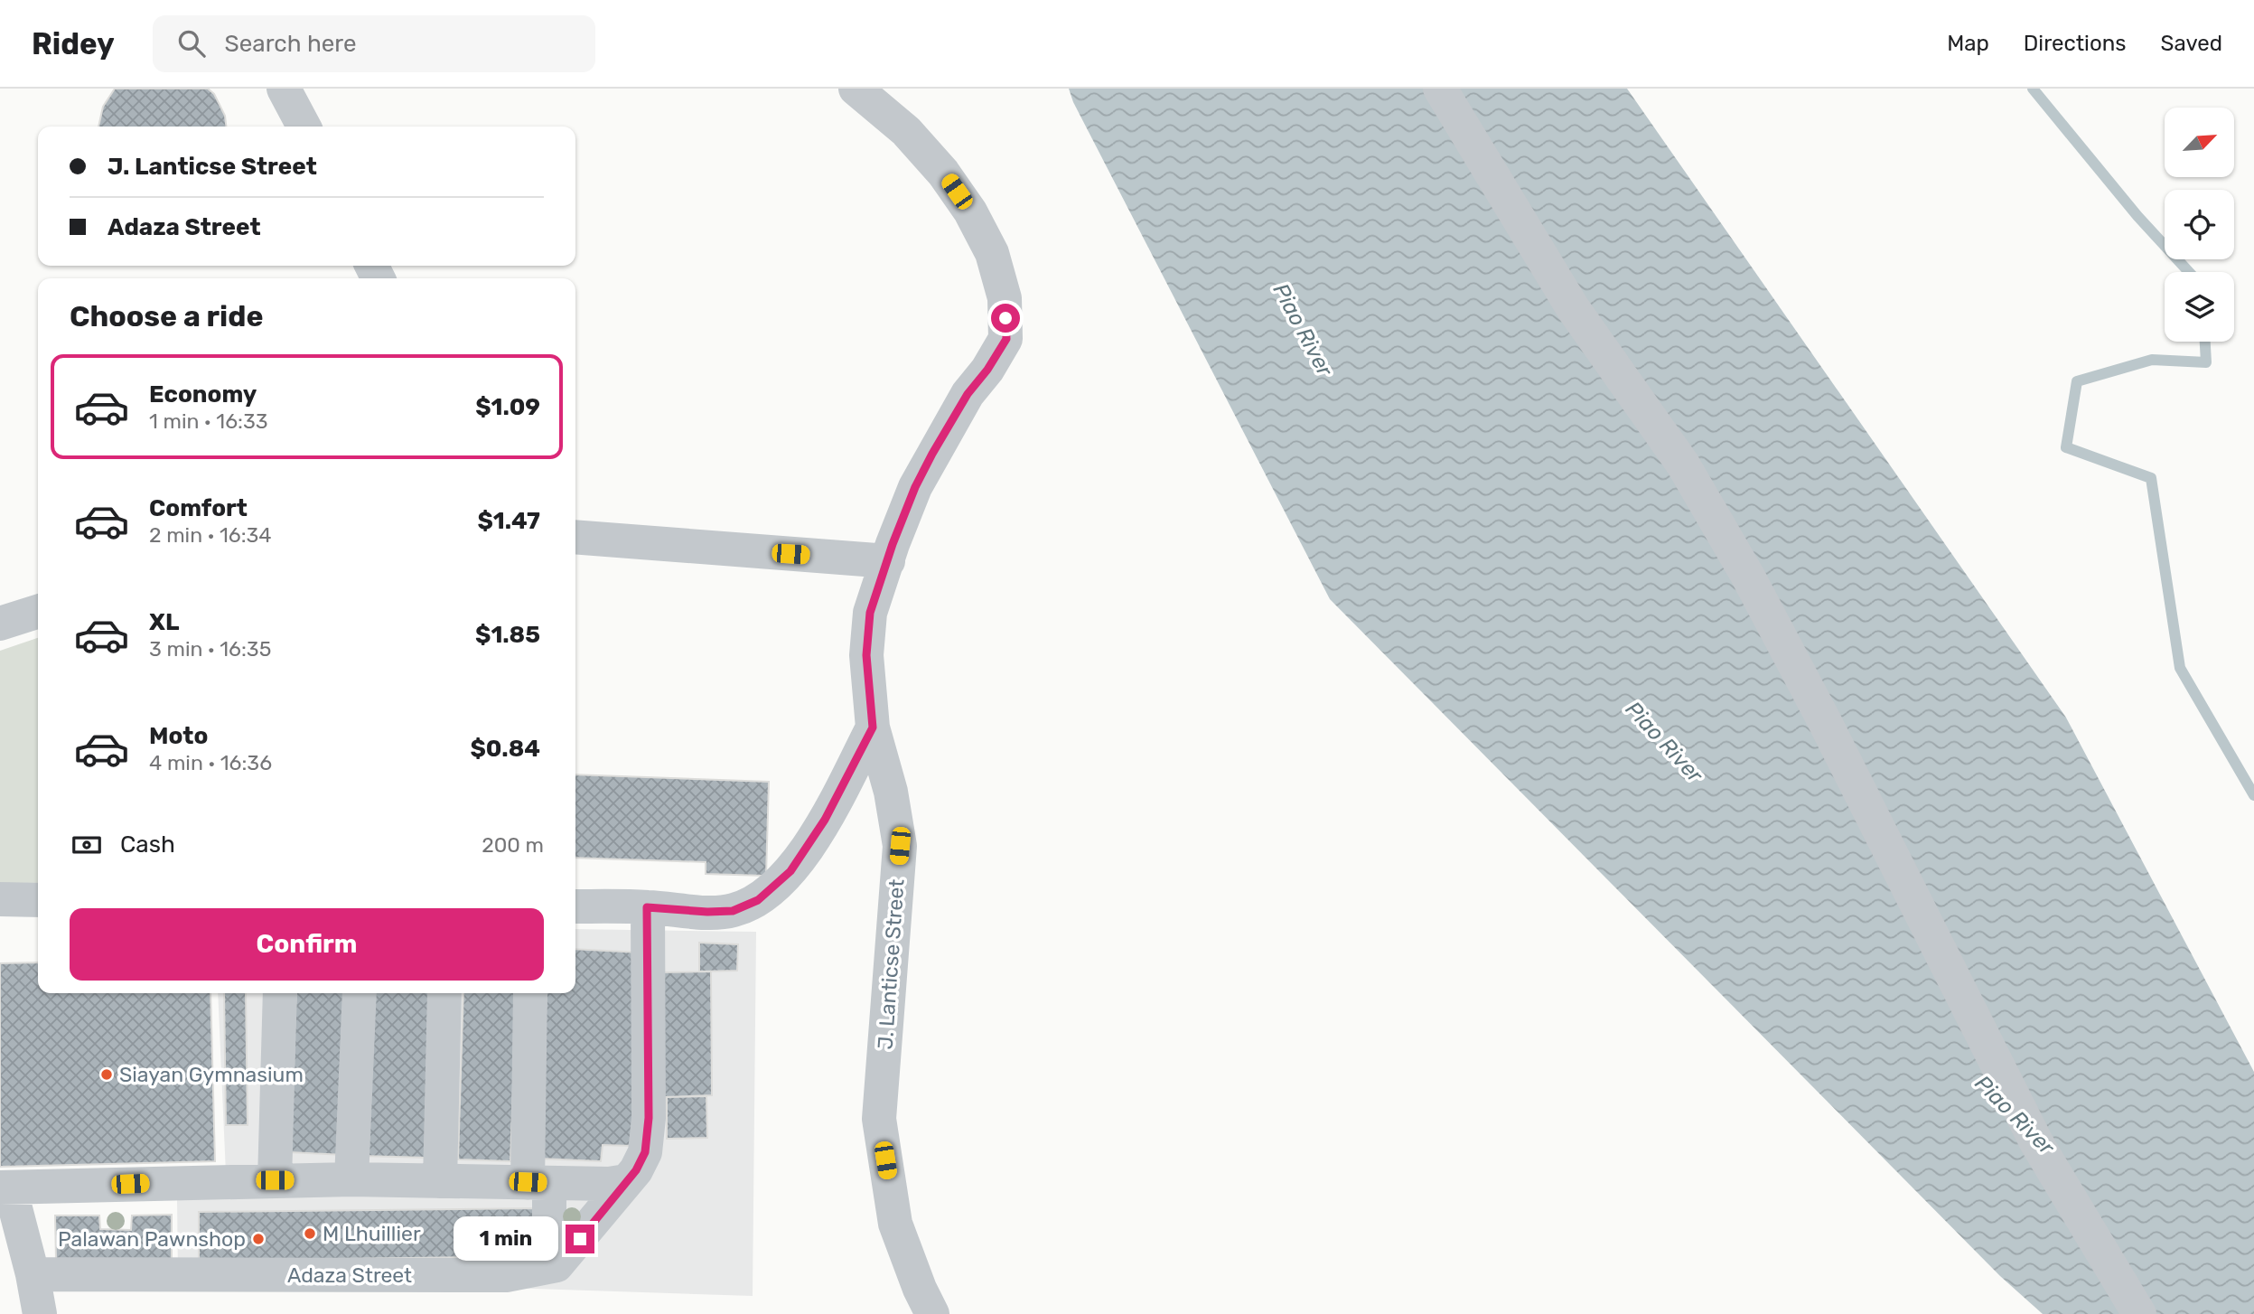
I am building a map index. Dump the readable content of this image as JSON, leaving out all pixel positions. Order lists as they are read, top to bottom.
{
  "streets": {
    "street": ["J. Lanticse Street", "Adaza Street"]
  },
  "water": ["Piao River"],
  "places": ["Siayan Gymnasium", "M Lhuillier", "Palawan Pawnshop"],
  "north": "top right",
  "page": {
    "header": "Ridey",
    "search": "Search here",
    "nav": ["Map", "Directions", "Saved"],
    "banner": ["J. Lanticse Street", "Adaza Street"],
    "heading": "Choose a ride",
    "list": [
      {
        "name": "Economy",
        "note": "1 min · 16:33",
        "value": "$1.09"
      },
      {
        "name": "Comfort",
        "note": "2 min · 16:34",
        "value": "$1.47"
      },
      {
        "name": "XL",
        "note": "3 min · 16:35",
        "value": "$1.85"
      },
      {
        "name": "Moto",
        "note": "4 min · 16:36",
        "value": "$0.84"
      }
    ],
    "pay": ["Cash", "200 m"],
    "buttons": "Confirm",
    "bubble": "1 min"
  }
}
